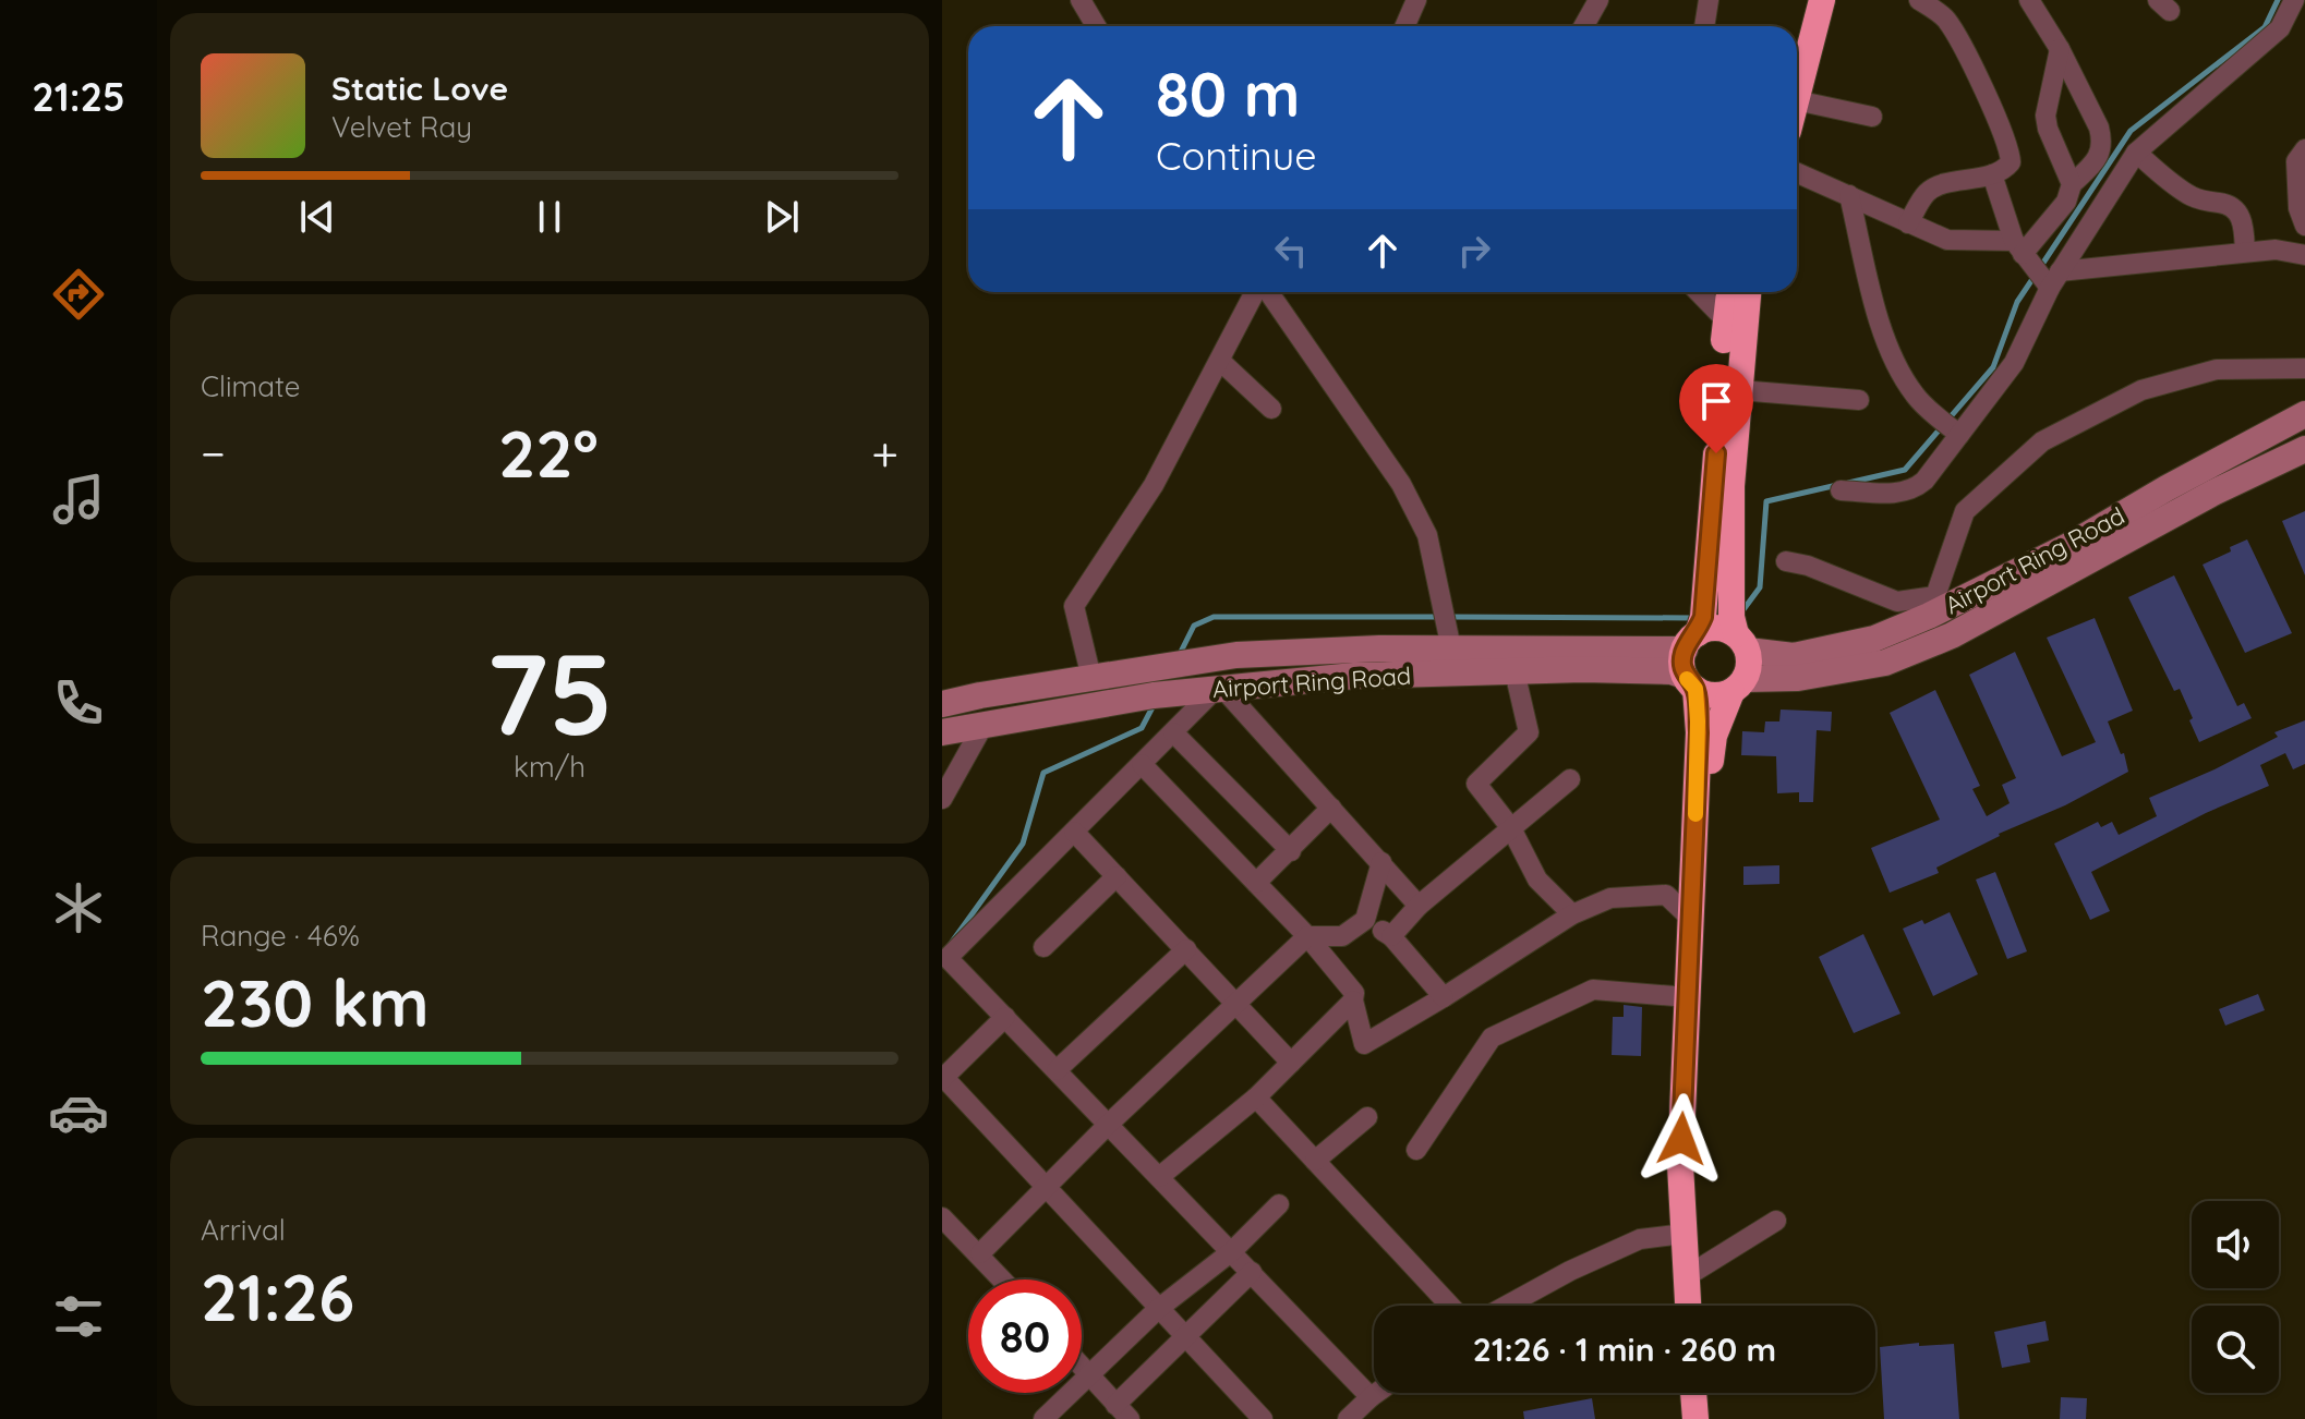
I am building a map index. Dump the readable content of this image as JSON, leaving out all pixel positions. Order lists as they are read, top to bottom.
{
  "streets": {
    "main road": ["Airport Ring Road"]
  },
  "page": {
    "tabs": "21:25",
    "turn": ["80 m", "Continue"],
    "song": ["Static Love", "Velvet Ray"],
    "tile": [
      "Climate",
      ["75", "km/h"],
      ["Range · 46%", "230 km"],
      ["Arrival", "21:26"]
    ],
    "heat": ["−", "22°", "+"],
    "limit": "80",
    "trip": "21:26 · 1 min · 260 m"
  }
}
